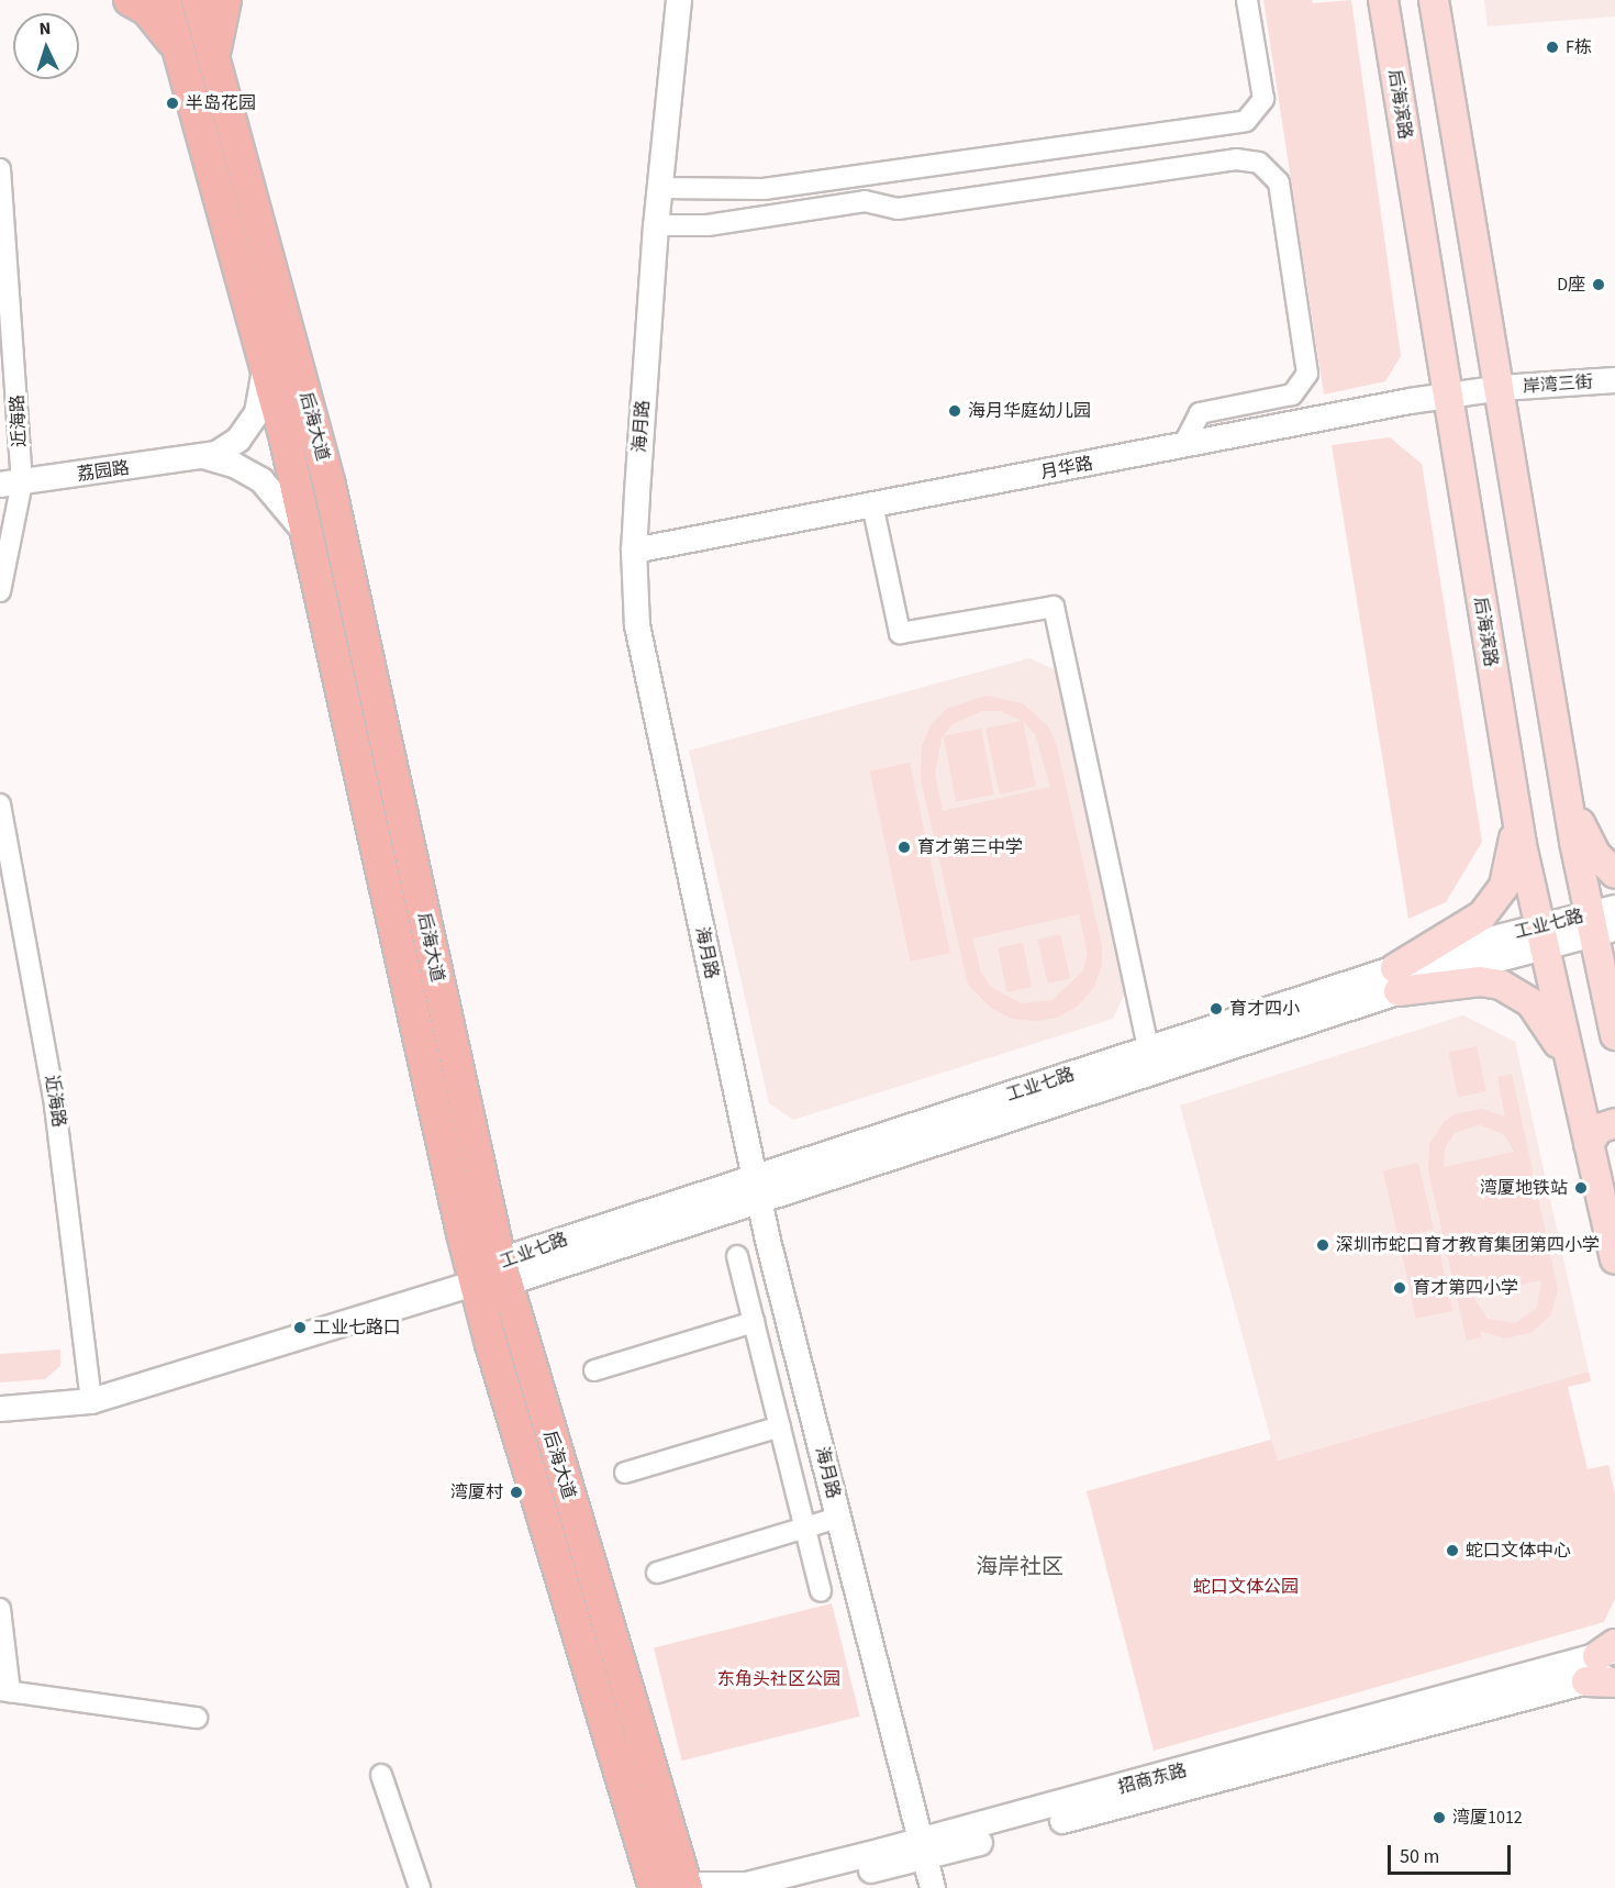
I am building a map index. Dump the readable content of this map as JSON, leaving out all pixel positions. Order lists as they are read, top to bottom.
{
  "streets": {
    "main road": ["后海滨路", "后海大道"],
    "street": [
      "岸湾三街",
      "近海路",
      "海月路",
      "月华路",
      "荔园路",
      "工业七路",
      "招商东路"
    ]
  },
  "crossings": [
    ["后海滨路", "月华路"],
    ["后海滨路", "工业七路"],
    ["岸湾三街", "月华路"],
    ["近海路", "荔园路"],
    ["近海路", "工业七路"],
    ["后海大道", "荔园路"],
    ["后海大道", "工业七路"],
    ["后海大道", "招商东路"],
    ["海月路", "月华路"],
    ["海月路", "工业七路"],
    ["海月路", "招商东路"]
  ],
  "districts": ["海岸社区"],
  "parks": ["蛇口文体公园", "东角头社区公园"],
  "places": [
    "F栋",
    "半岛花园",
    "D座",
    "海月华庭幼儿园",
    "育才第三中学",
    "育才四小",
    "湾厦地铁站",
    "深圳市蛇口育才教育集团第四小学",
    "育才第四小学",
    "工业七路口",
    "湾厦村",
    "蛇口文体中心",
    "湾厦1012"
  ],
  "scale_bar": "50 m",
  "north": "top"
}
